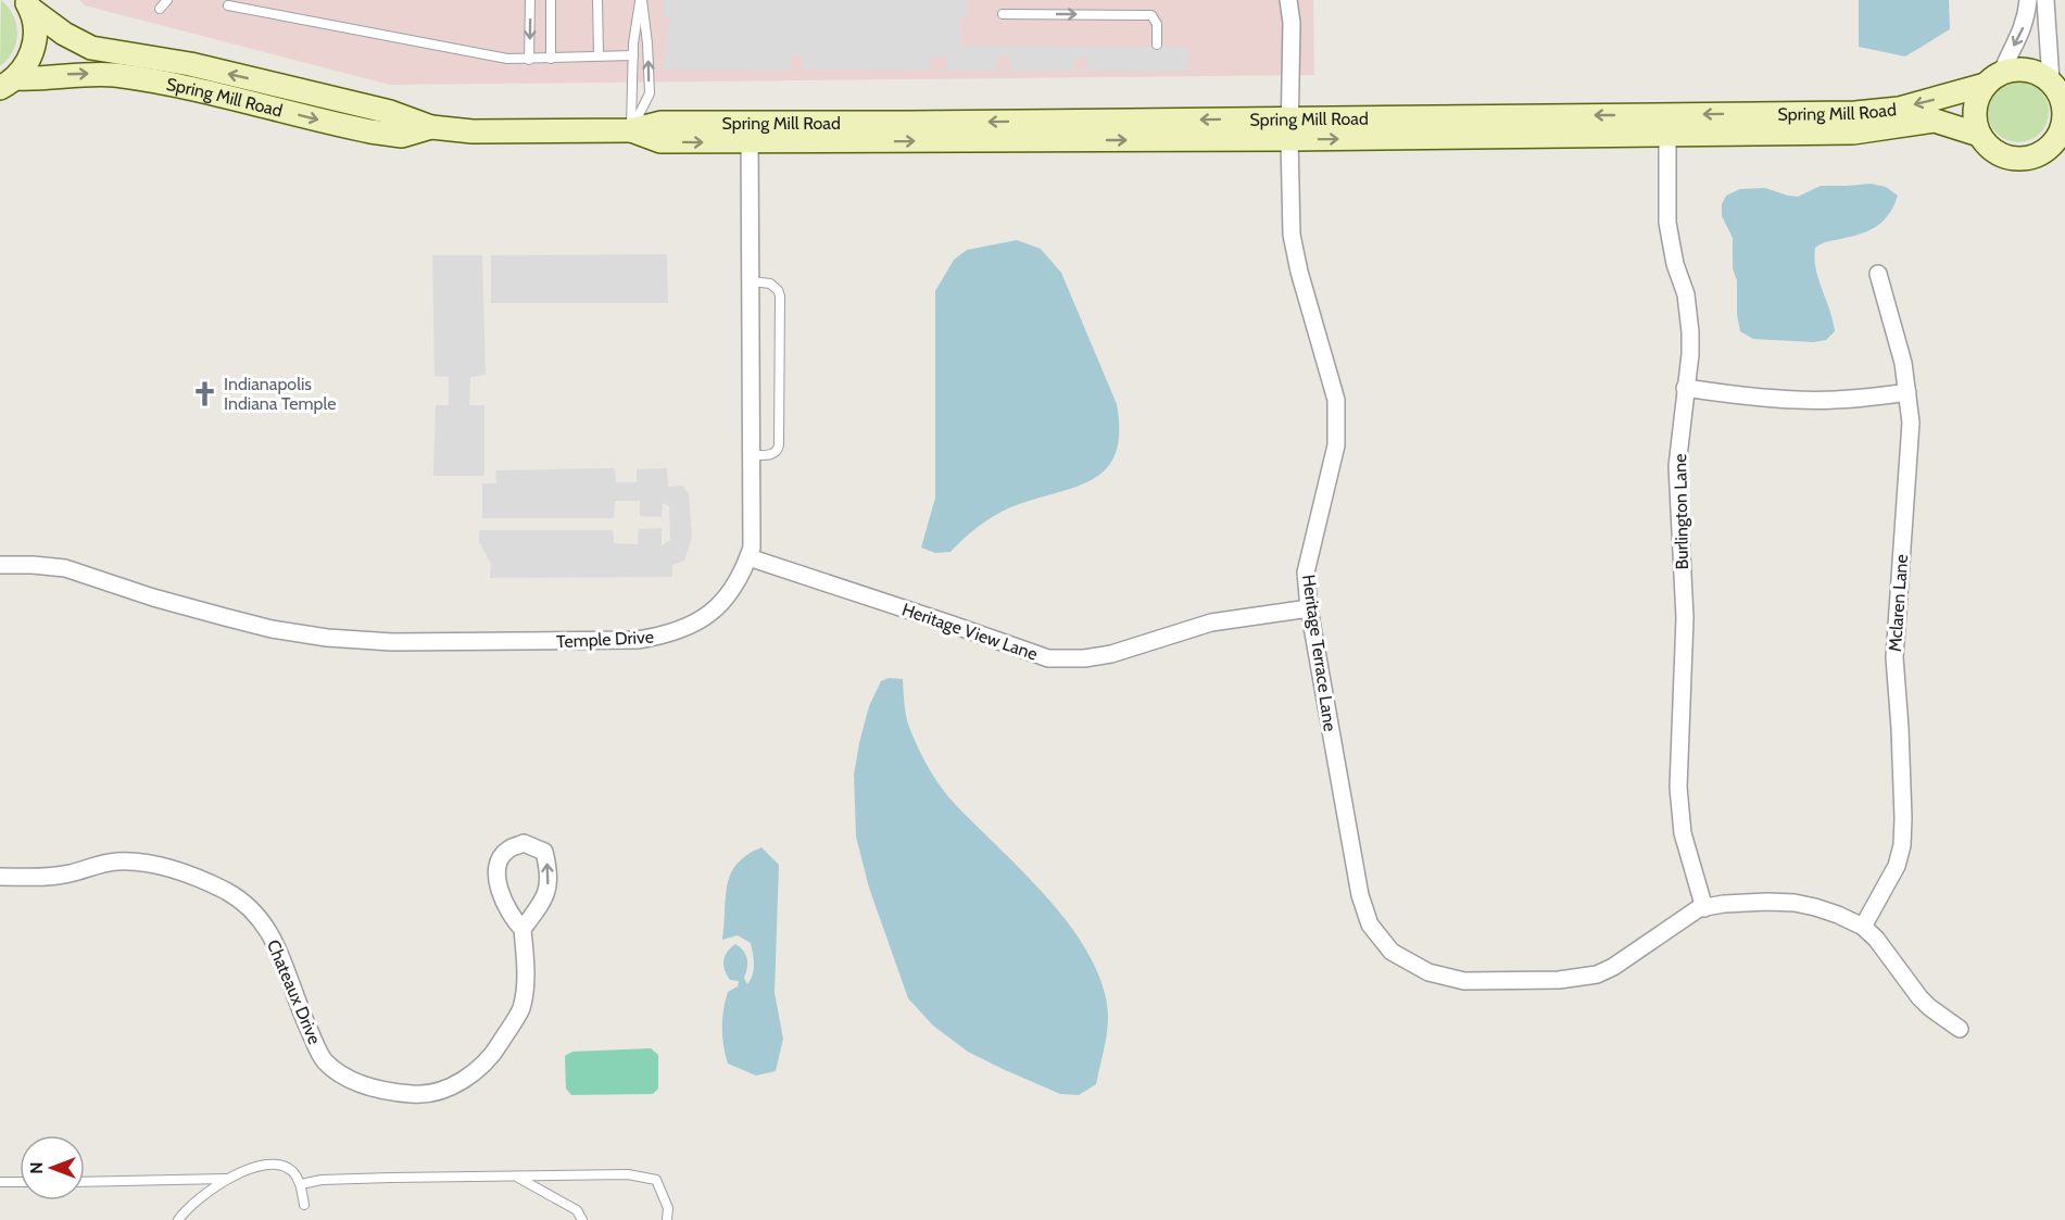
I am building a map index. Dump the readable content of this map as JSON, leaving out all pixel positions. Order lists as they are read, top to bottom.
{
  "streets": {
    "street": [
      "Spring Mill Road",
      "Burlington Lane",
      "Mclaren Lane",
      "Heritage View Lane",
      "Temple Drive",
      "Heritage Terrace Lane",
      "Chateaux Drive"
    ]
  },
  "crossings": [
    ["Spring Mill Road", "Burlington Lane"],
    ["Spring Mill Road", "Temple Drive"],
    ["Spring Mill Road", "Heritage Terrace Lane"],
    ["Burlington Lane", "Heritage Terrace Lane"],
    ["Heritage View Lane", "Temple Drive"],
    ["Heritage View Lane", "Heritage Terrace Lane"]
  ],
  "places": {
    "church": ["Indianapolis Indiana Temple"]
  },
  "north": "left"
}
